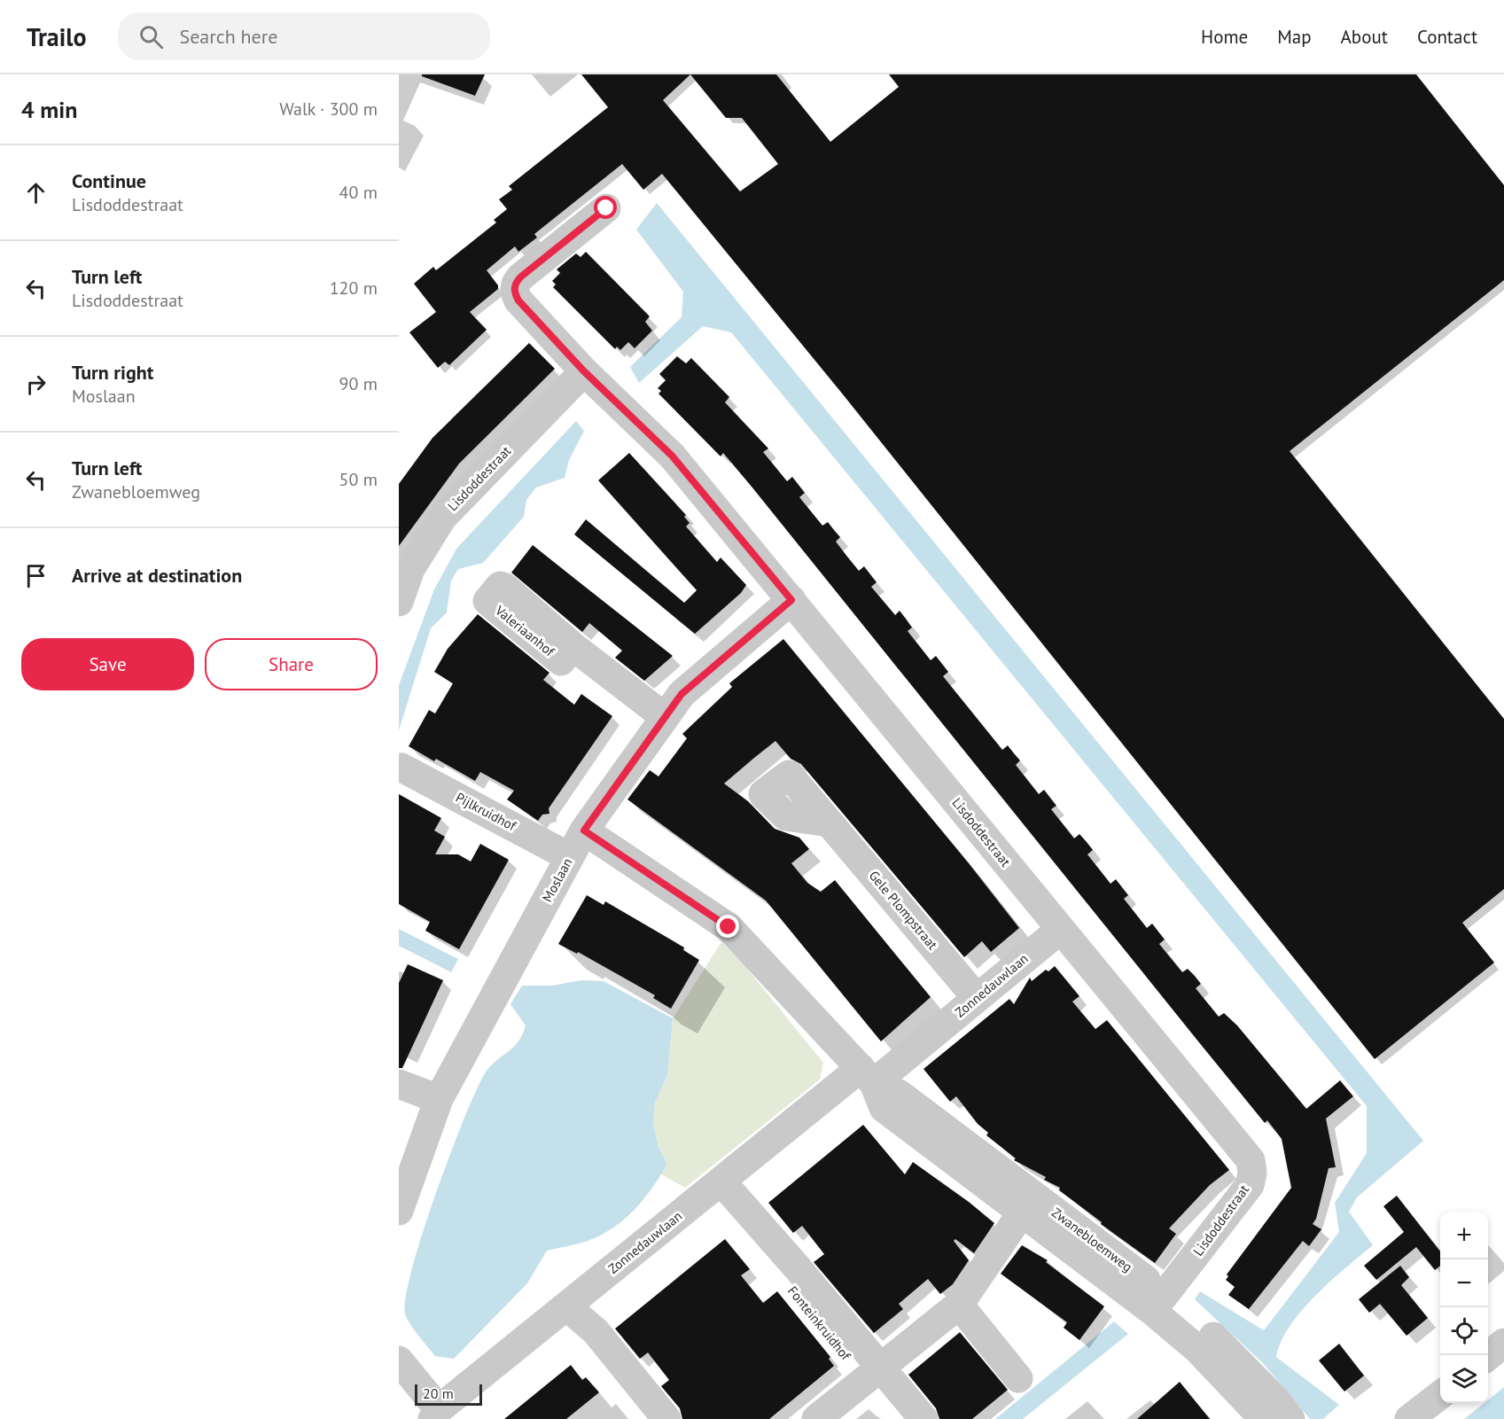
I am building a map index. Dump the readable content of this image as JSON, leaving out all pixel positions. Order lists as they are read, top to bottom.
{
  "streets": {
    "street": [
      "Lisdoddestraat",
      "Valeriaanhof",
      "Pijlkruidhof",
      "Moslaan",
      "Gele Plompstraat",
      "Zonnedauwlaan",
      "Zwanebloemweg",
      "Fonteinkruidhof"
    ]
  },
  "crossings": [
    ["Lisdoddestraat", "Moslaan"],
    ["Lisdoddestraat", "Zonnedauwlaan"],
    ["Lisdoddestraat", "Zwanebloemweg"],
    ["Valeriaanhof", "Moslaan"],
    ["Pijlkruidhof", "Moslaan"],
    ["Moslaan", "Zwanebloemweg"],
    ["Gele Plompstraat", "Zonnedauwlaan"],
    ["Zonnedauwlaan", "Zwanebloemweg"],
    ["Zonnedauwlaan", "Fonteinkruidhof"]
  ],
  "scale_bar": "20 m",
  "page": {
    "header": "Trailo",
    "search": "Search here",
    "nav": [
      "Home",
      "Map",
      "About",
      "Contact"
    ],
    "heading": ["4 min", "Walk · 300 m"],
    "list": [
      ["Continue", "Lisdoddestraat", "40 m"],
      ["Turn left", "Lisdoddestraat", "120 m"],
      ["Turn right", "Moslaan", "90 m"],
      ["Turn left", "Zwanebloemweg", "50 m"],
      "Arrive at destination"
    ],
    "buttons": ["Save", "Share"],
    "map_buttons": ["+", "−"],
    "scale": "20 m"
  }
}
